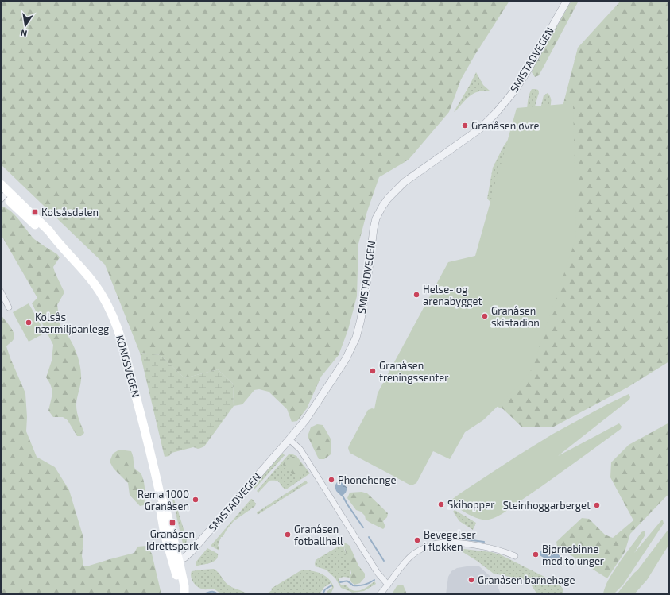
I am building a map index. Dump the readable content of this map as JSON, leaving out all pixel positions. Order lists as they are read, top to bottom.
{
  "streets": {
    "main road": ["KONGSVEGEN"],
    "street": ["SMISTADVEGEN"]
  },
  "crossings": [
    ["SMISTADVEGEN", "KONGSVEGEN"]
  ],
  "places": {
    "other": [
      "Granåsen øvre",
      "Helse- og arenabygget",
      "Granåsen skistadion",
      "Kolsås nærmiljøanlegg",
      "Granåsen treningssenter",
      "Phonehenge",
      "Rema 1000 Granåsen",
      "Skihopper",
      "Steinhoggarberget",
      "Granåsen fotballhall",
      "Bevegelser i flokken",
      "Bjørnebinne med to unger",
      "Granåsen barnehage"
    ],
    "transit": ["Kolsåsdalen", "Granåsen Idrettspark"]
  },
  "north": "bottom"
}
